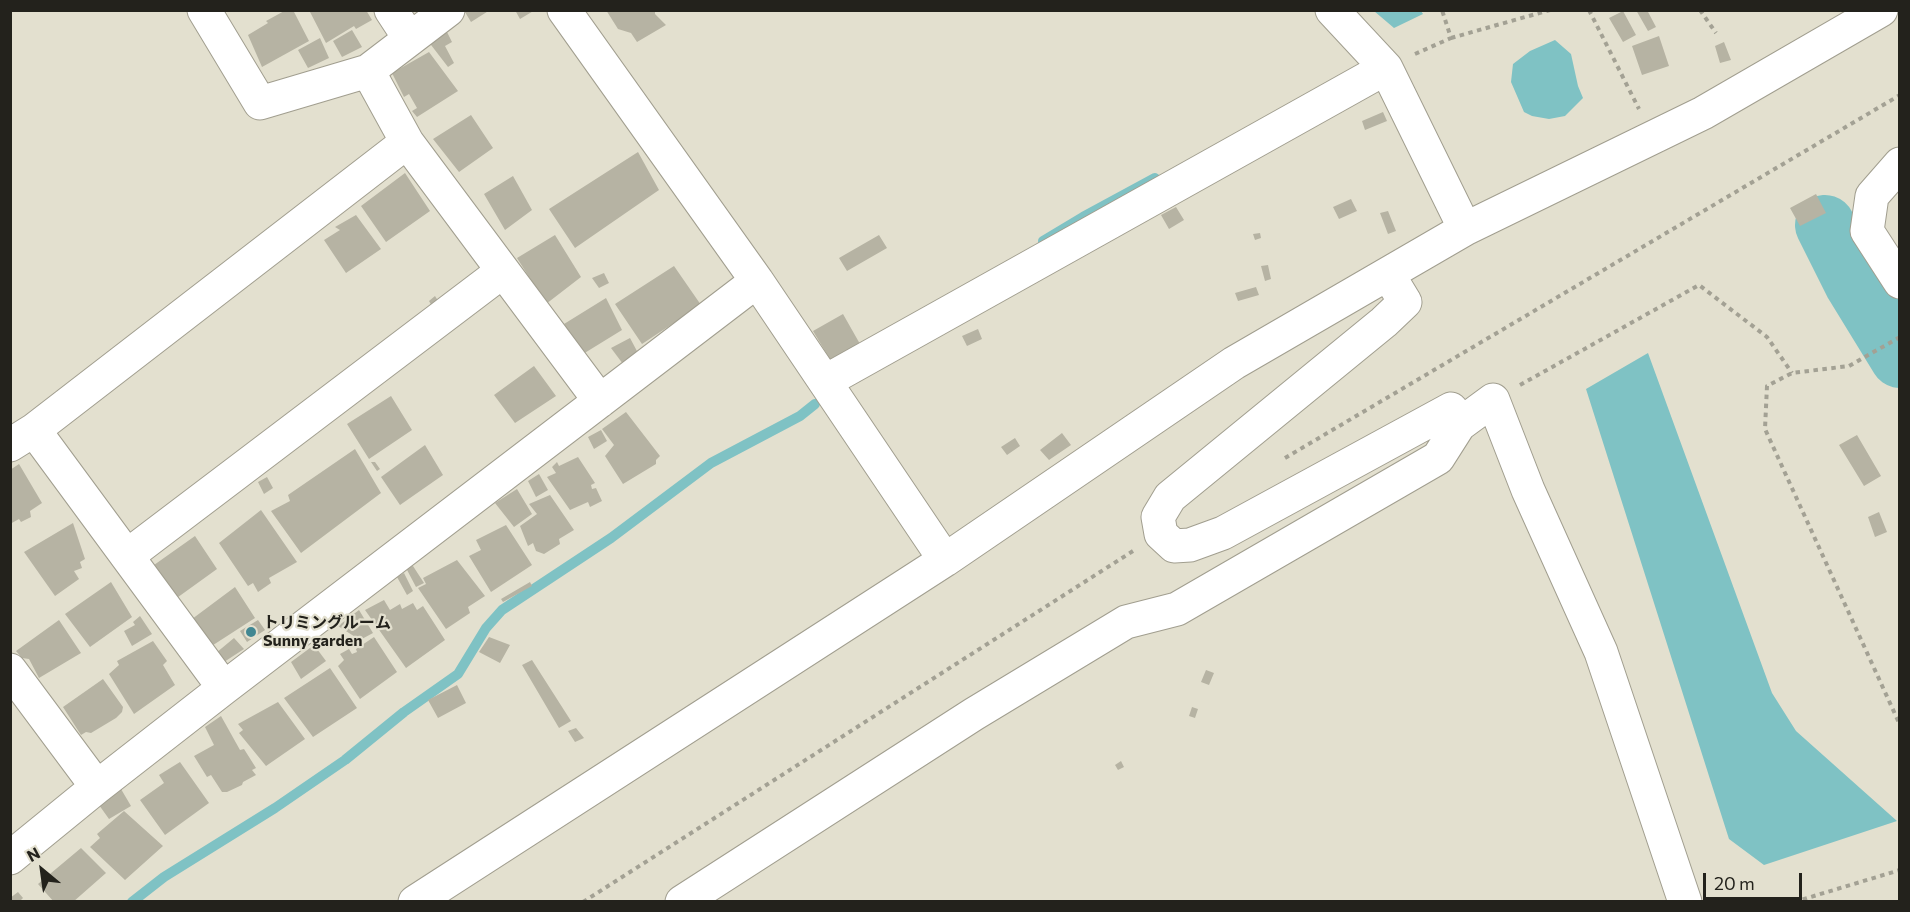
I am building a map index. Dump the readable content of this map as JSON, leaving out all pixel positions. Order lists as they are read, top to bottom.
{
  "places": ["トリミングルーム Sunny garden"],
  "scale_bar": "20 m",
  "north": "top left"
}
